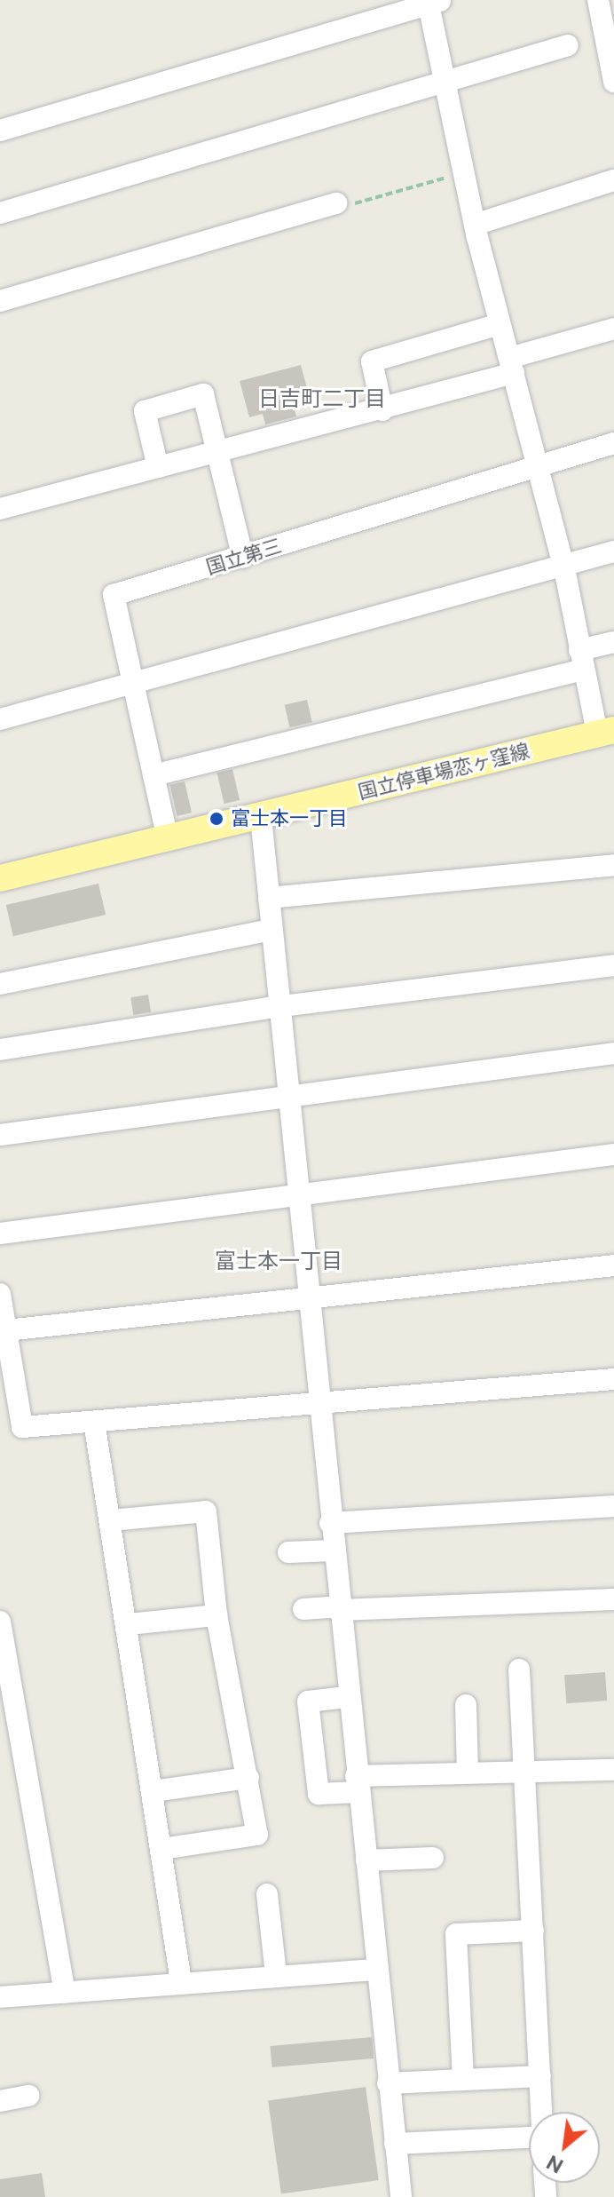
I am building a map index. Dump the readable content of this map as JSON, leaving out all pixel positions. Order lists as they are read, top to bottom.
{
  "streets": {
    "main road": ["国立停車場恋ヶ窪線"],
    "street": ["国立第三"]
  },
  "crossings": [
    ["国立第三", "国立停車場恋ヶ窪線"]
  ],
  "districts": ["日吉町二丁目", "富士本一丁目"],
  "places": ["富士本一丁目"],
  "north": "bottom left"
}
